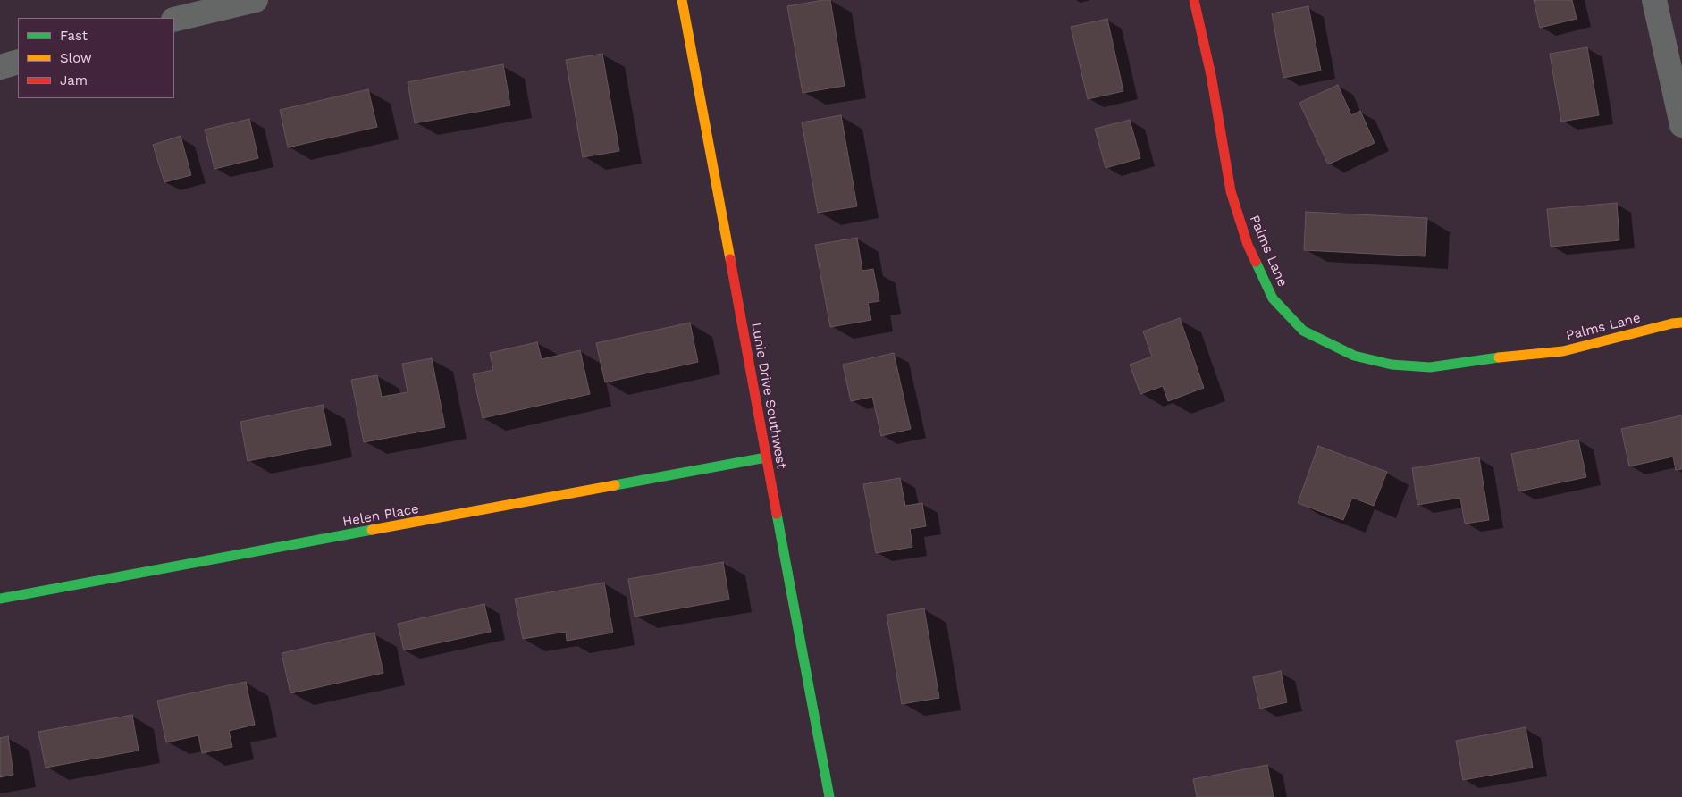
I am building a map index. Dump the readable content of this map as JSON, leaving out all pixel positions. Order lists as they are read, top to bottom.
{
  "streets": {
    "street": ["Palms Lane", "Lunie Drive Southwest", "Helen Place"]
  },
  "crossings": [
    ["Lunie Drive Southwest", "Helen Place"]
  ],
  "legend": ["Fast", "Slow", "Jam"]
}
